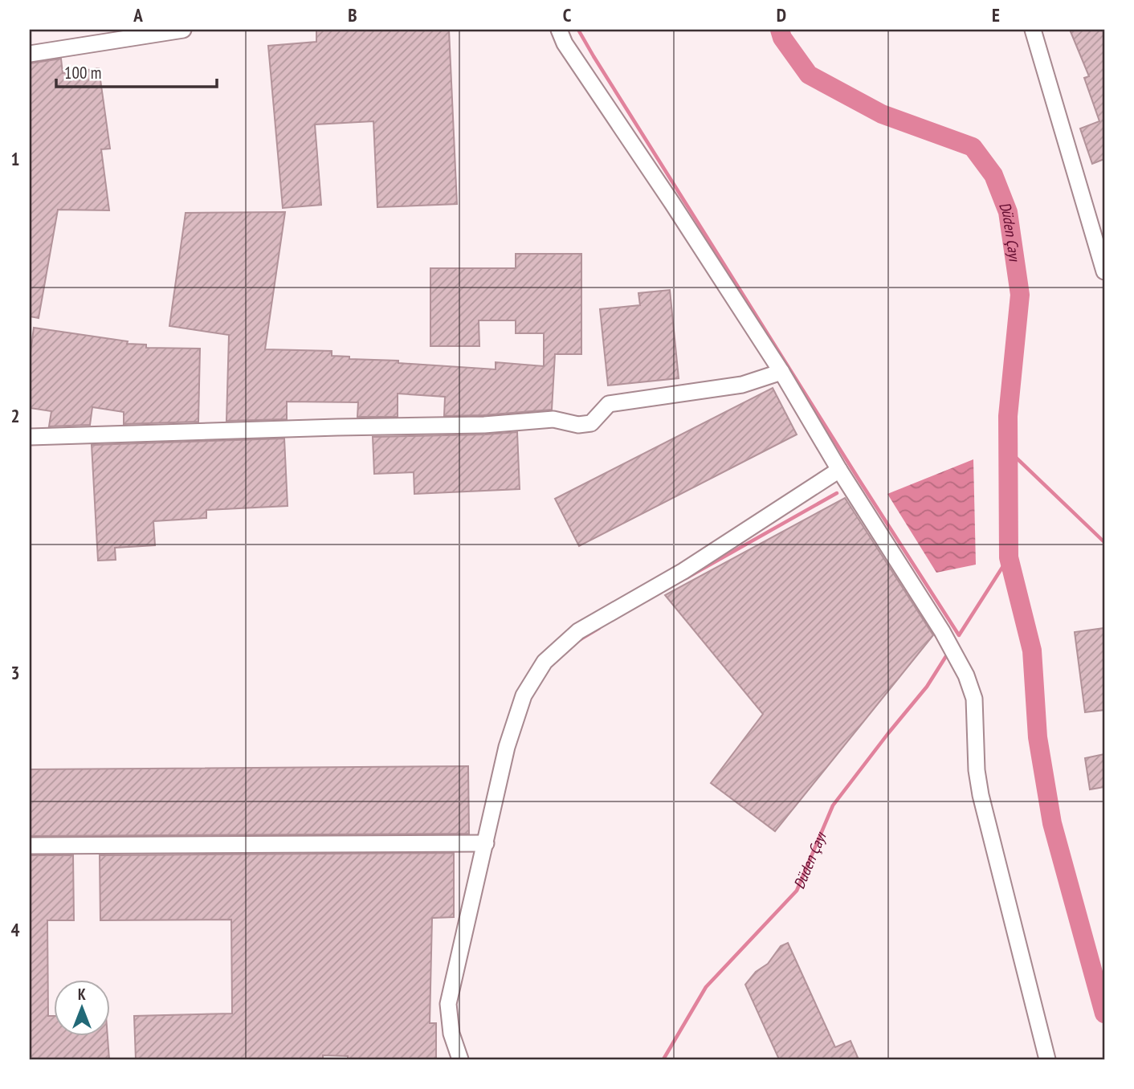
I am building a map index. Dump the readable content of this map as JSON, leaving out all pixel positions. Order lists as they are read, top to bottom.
{
  "water": ["Düden Çayı"],
  "scale_bar": "100 m",
  "north": "top",
  "grid": {
    "columns": [
      "A",
      "B",
      "C",
      "D",
      "E"
    ],
    "rows": [
      "1",
      "2",
      "3",
      "4"
    ]
  }
}
